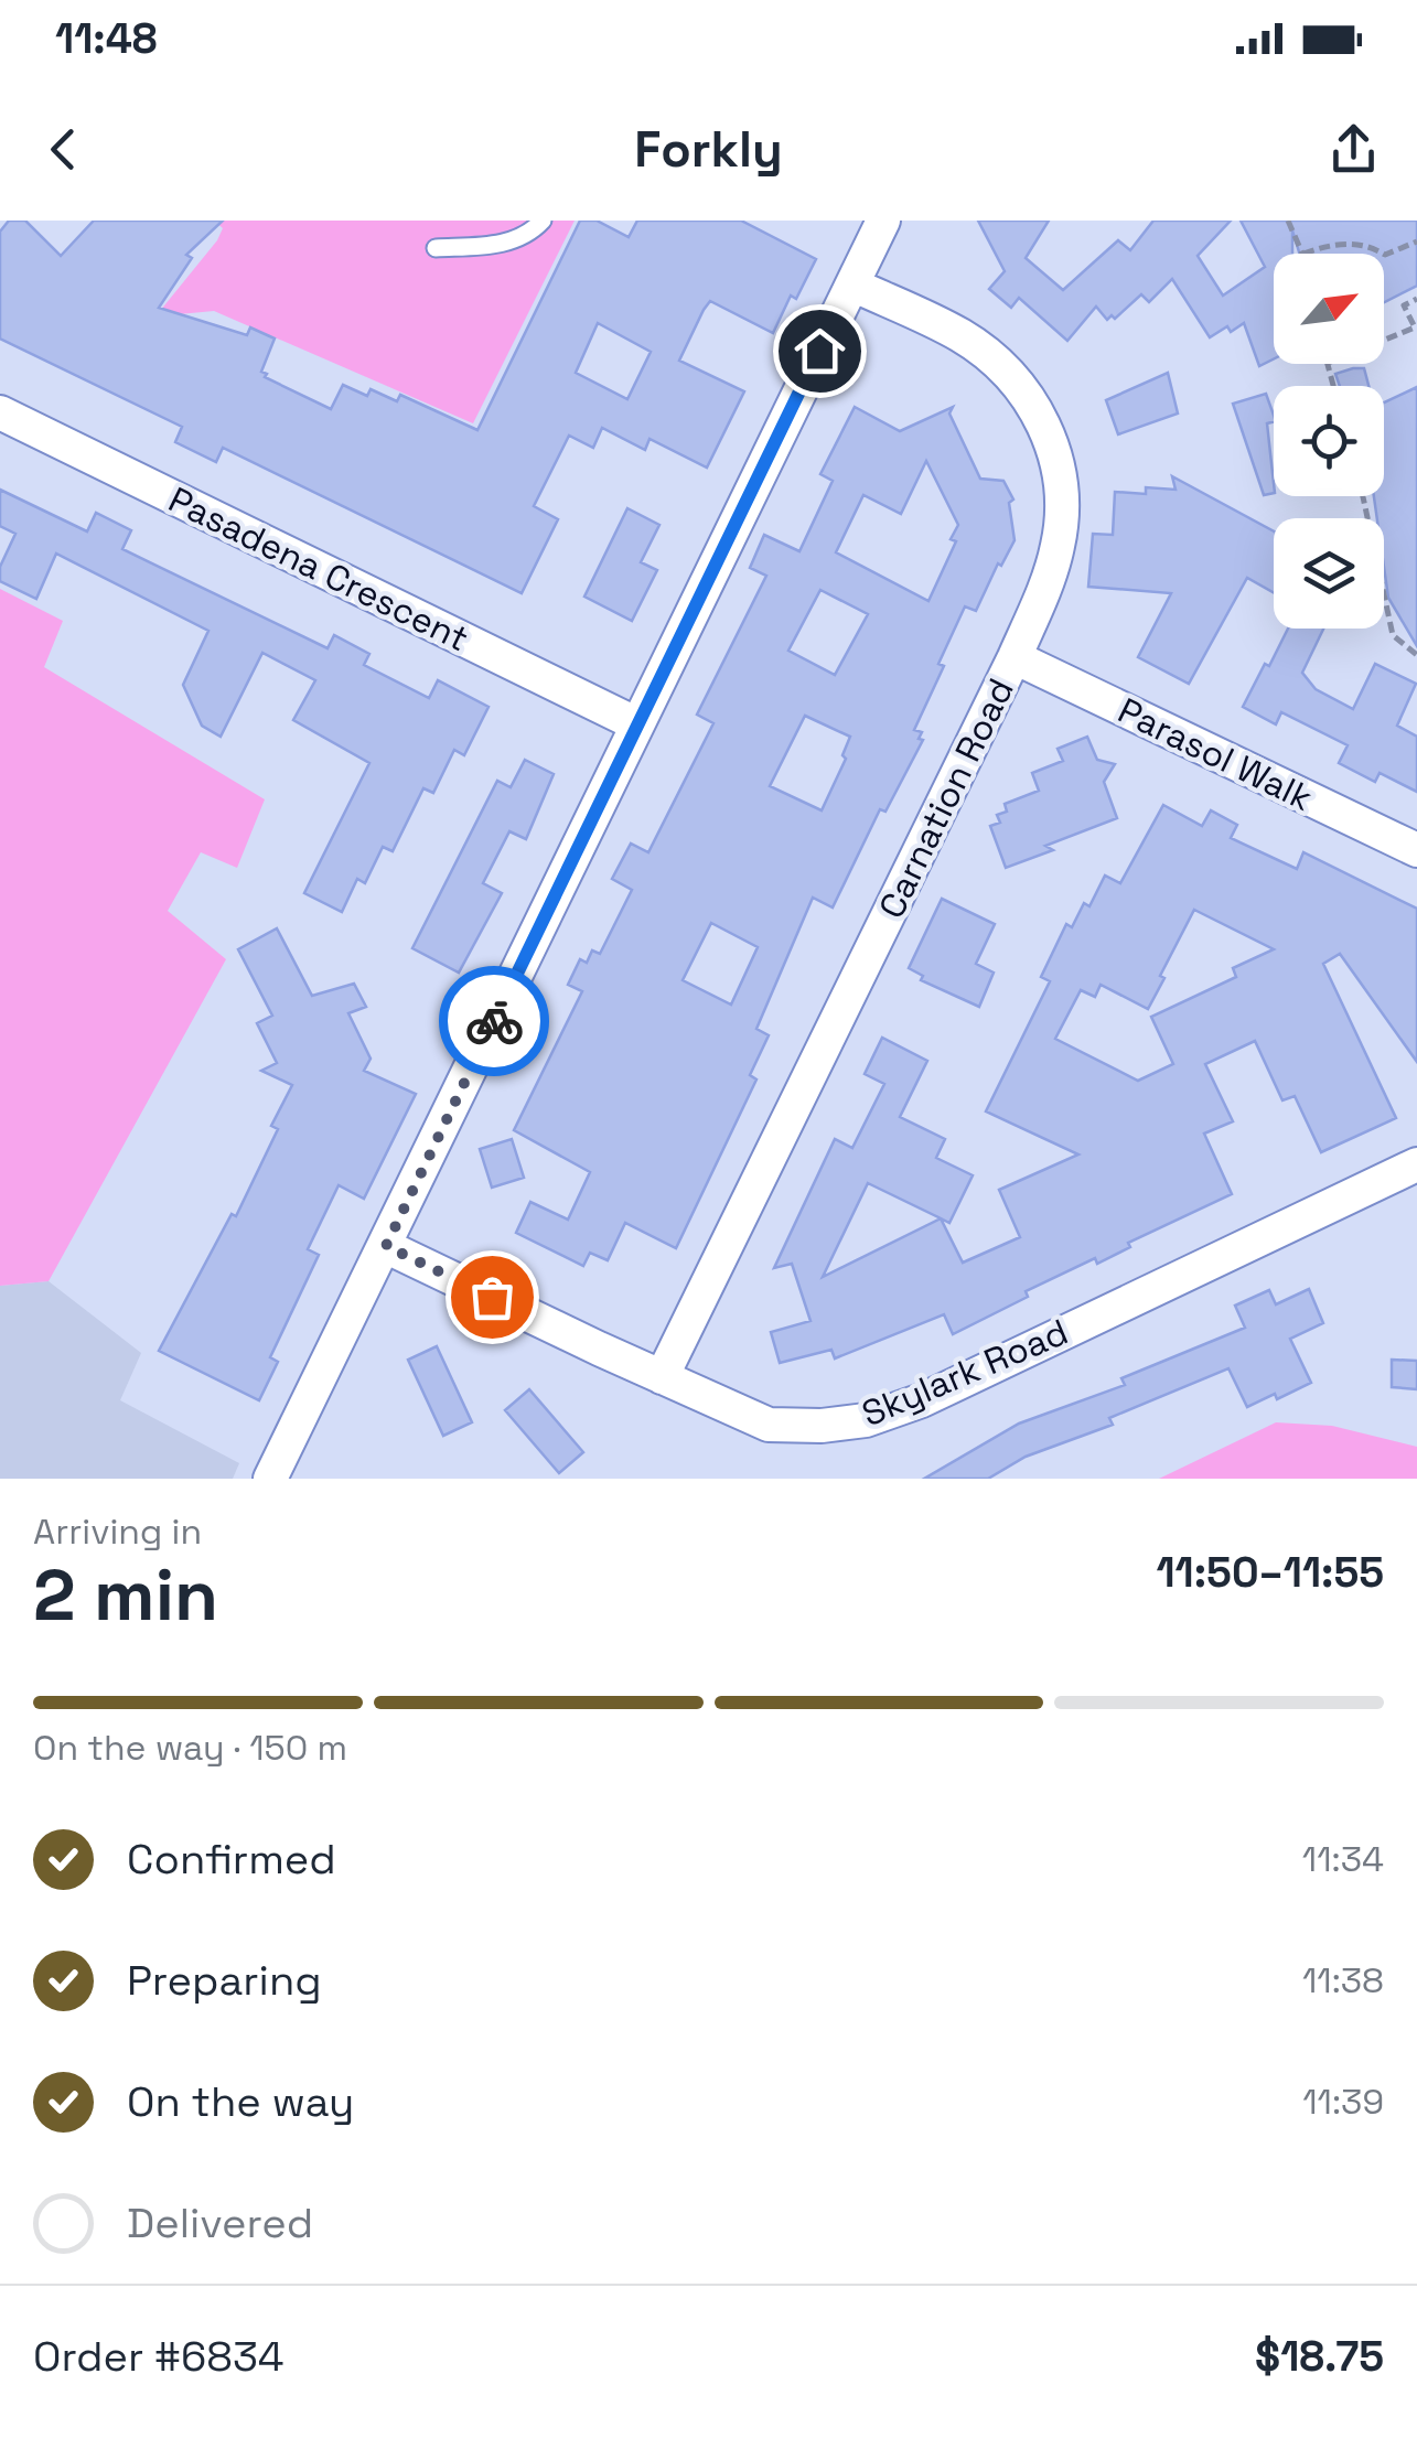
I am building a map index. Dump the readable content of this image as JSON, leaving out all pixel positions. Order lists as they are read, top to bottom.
{
  "streets": {
    "street": [
      "Pasadena Crescent",
      "Parasol Walk",
      "Carnation Road",
      "Skylark Road"
    ]
  },
  "crossings": [
    ["Parasol Walk", "Carnation Road"],
    ["Carnation Road", "Skylark Road"]
  ],
  "north": "top right",
  "page": {
    "status": "11:48",
    "header": "Forkly",
    "heading": ["2 min", "Arriving in", "11:50–11:55"],
    "panel": ["Order #6834", "$18.75"],
    "bar": "On the way · 150 m",
    "list": [
      ["Confirmed", "11:34"],
      ["Preparing", "11:38"],
      ["On the way", "11:39"],
      "Delivered"
    ]
  }
}
